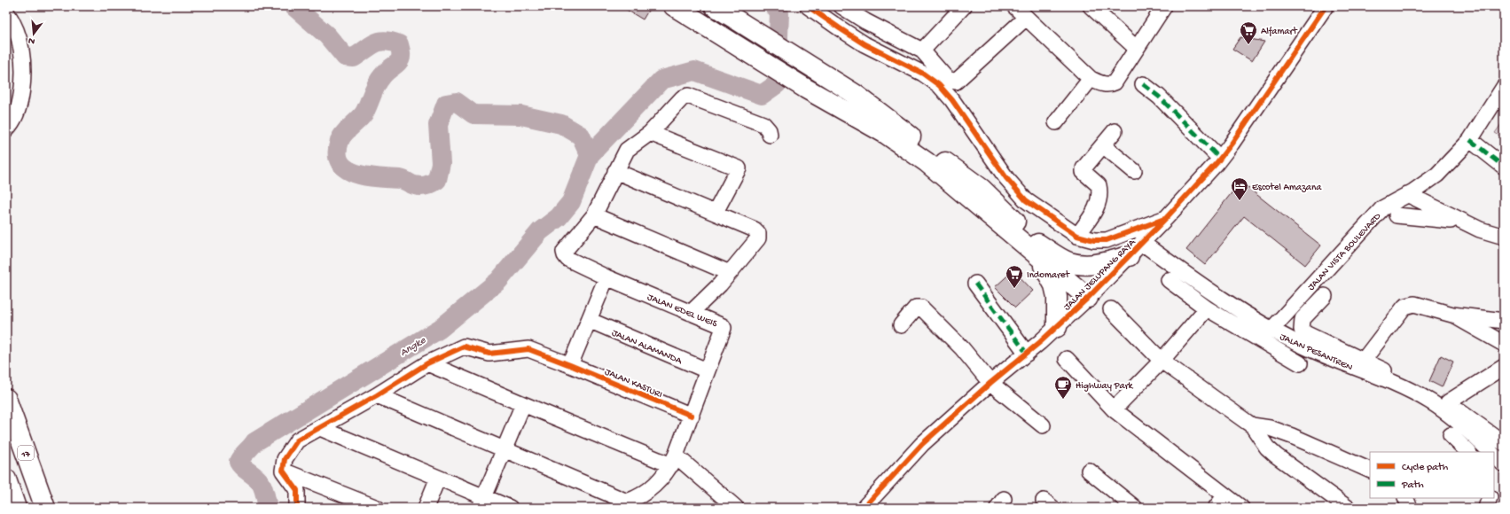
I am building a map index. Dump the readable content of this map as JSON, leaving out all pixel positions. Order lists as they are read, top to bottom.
{
  "streets": {
    "highway": ["17"],
    "street": [
      "JALAN VISTA BOULEVARD",
      "JALAN JELUPANG RAYA",
      "JALAN EDEL WEIS",
      "JALAN ALAMANDA",
      "JALAN PESANTREN",
      "JALAN KASTURI"
    ]
  },
  "crossings": [
    ["JALAN VISTA BOULEVARD", "JALAN PESANTREN"],
    ["JALAN JELUPANG RAYA", "JALAN PESANTREN"],
    ["JALAN EDEL WEIS", "JALAN ALAMANDA"],
    ["JALAN EDEL WEIS", "JALAN KASTURI"]
  ],
  "water": ["Angke"],
  "places": {
    "supermarket": ["Alfamart", "Indomaret"],
    "hotel": ["Escotel Amazana"],
    "cafe": ["Highway Park"]
  },
  "legend": ["Cycle path", "Path"],
  "north": "bottom"
}
